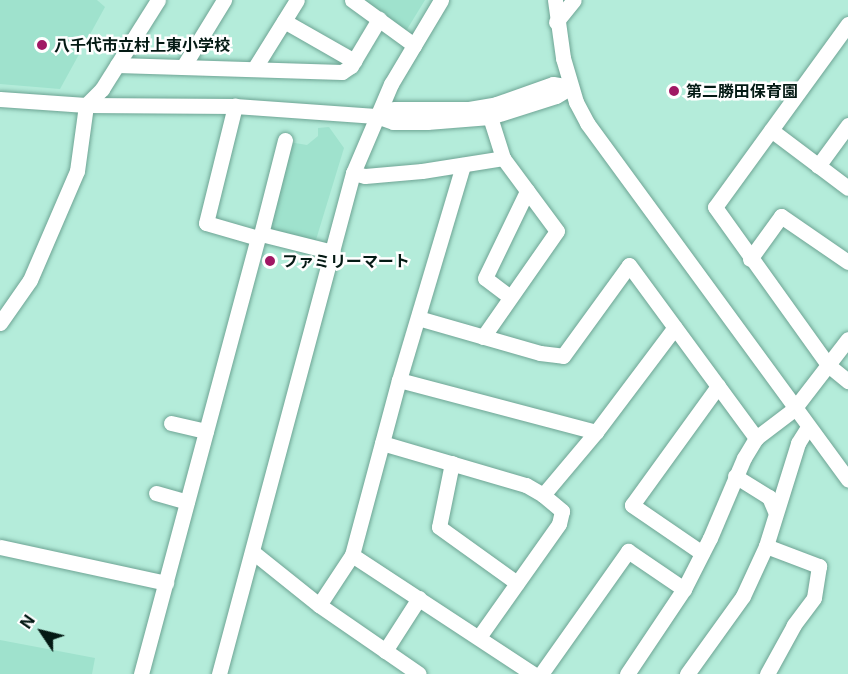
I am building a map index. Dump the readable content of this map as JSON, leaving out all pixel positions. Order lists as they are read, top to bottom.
{
  "places": ["八千代市立村上東小学校", "第二勝田保育園", "ファミリーマート"],
  "north": "top left"
}
